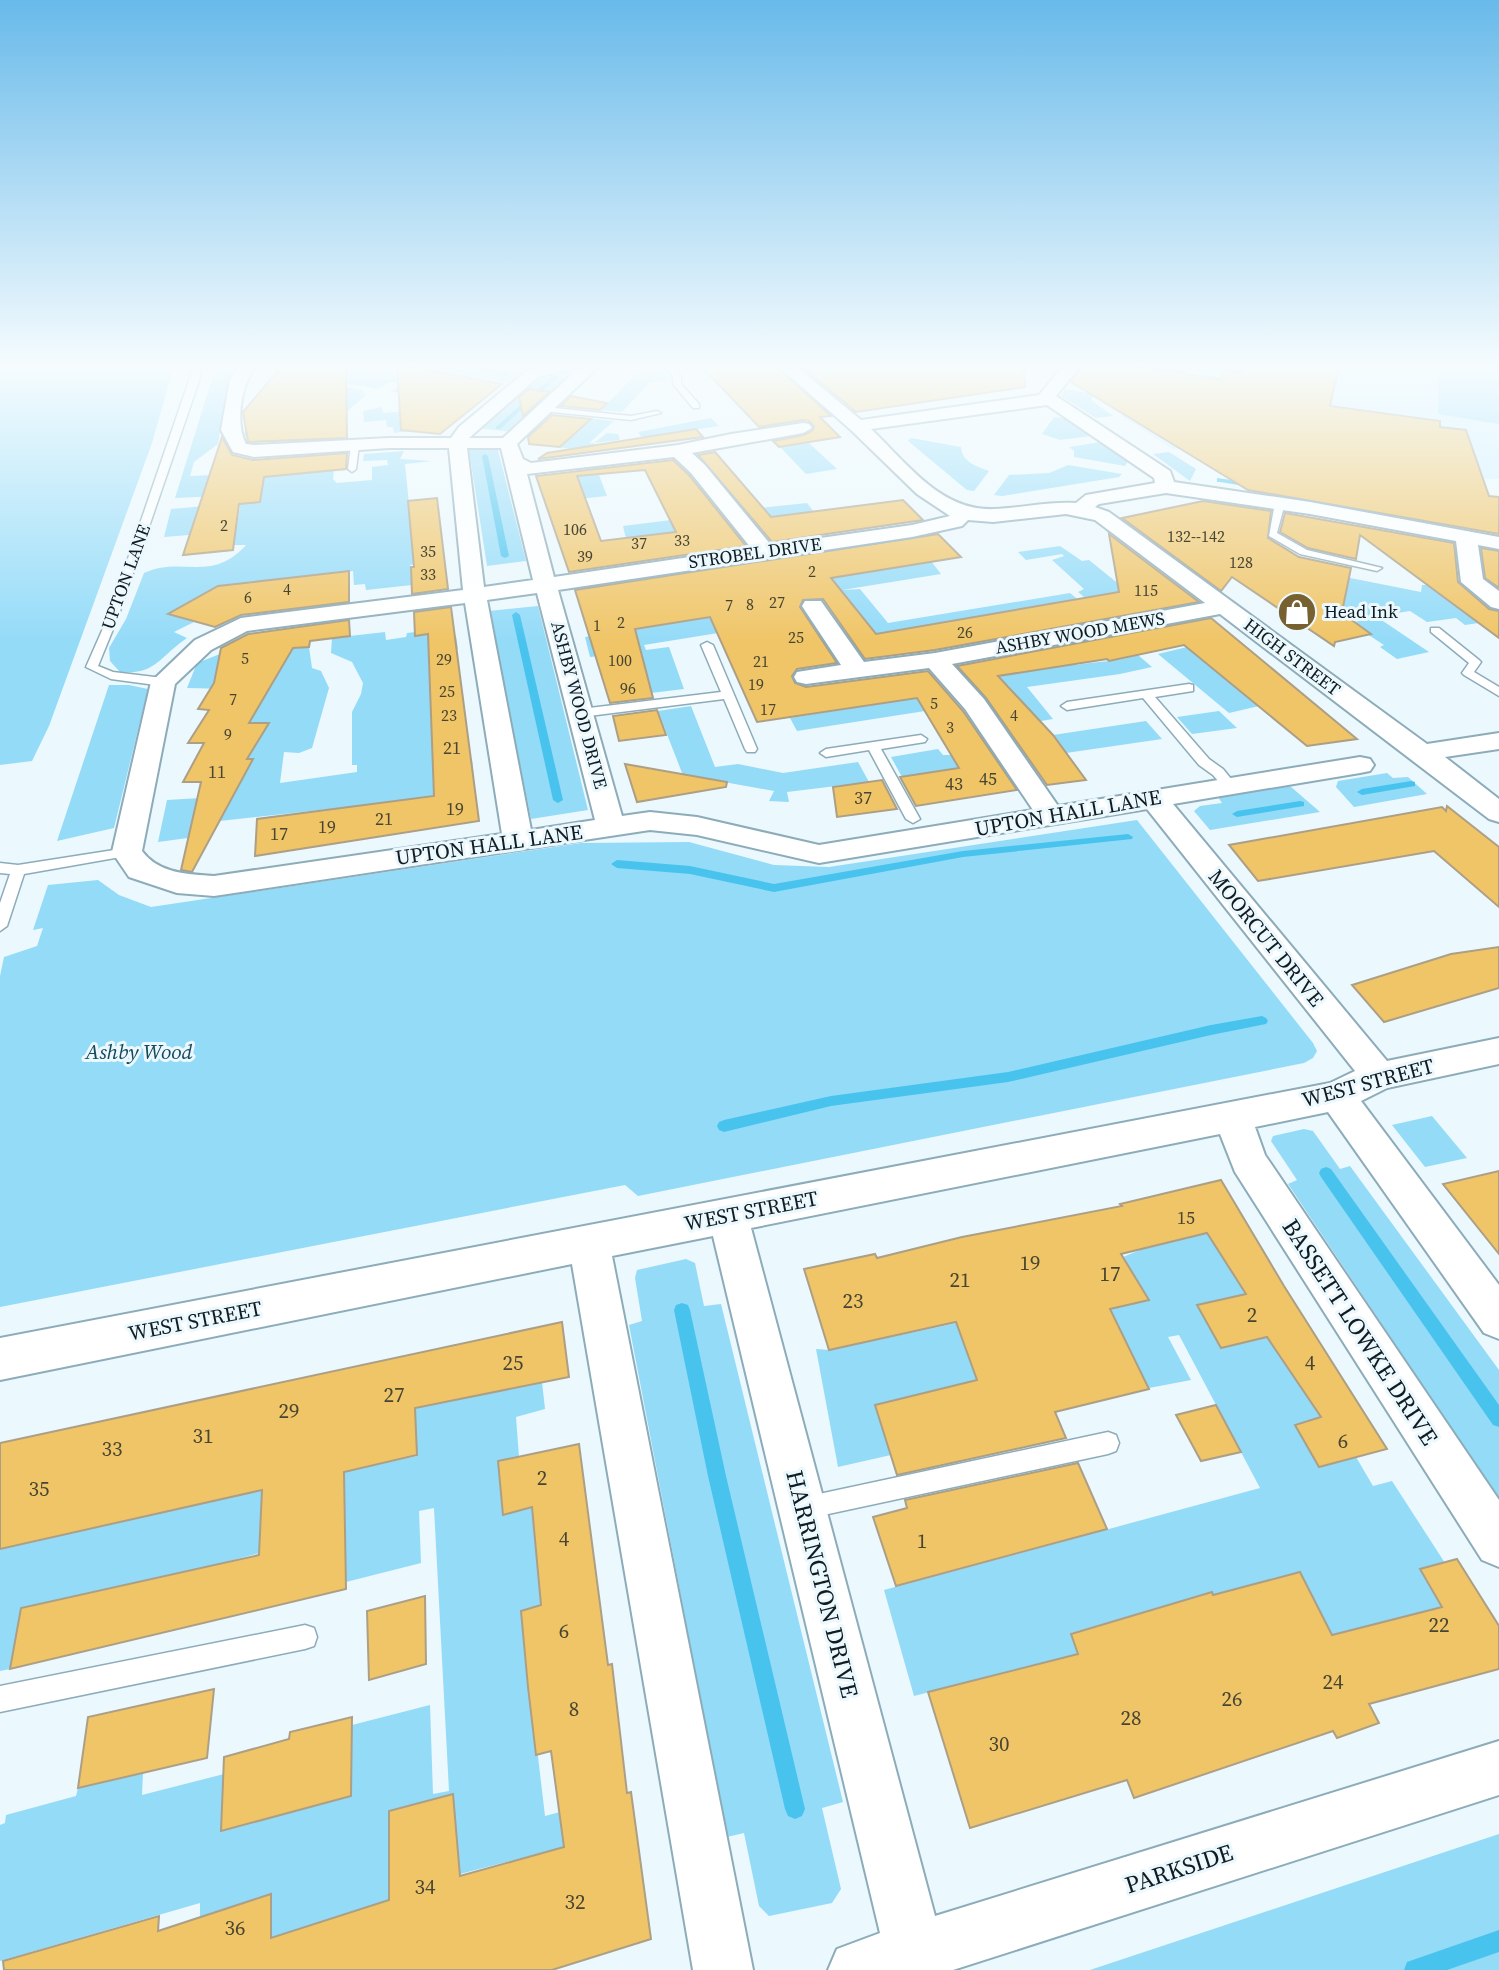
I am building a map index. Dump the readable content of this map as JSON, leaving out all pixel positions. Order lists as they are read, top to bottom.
{
  "streets": {
    "street": [
      "STROBEL DRIVE",
      "ASHBY WOOD MEWS",
      "HIGH STREET",
      "ASHBY WOOD DRIVE",
      "UPTON HALL LANE",
      "MOORCUT DRIVE",
      "WEST STREET",
      "BASSETT LOWKE DRIVE",
      "HARRINGTON DRIVE",
      "PARKSIDE"
    ],
    "lane": ["UPTON LANE"]
  },
  "crossings": [
    ["STROBEL DRIVE", "ASHBY WOOD DRIVE"],
    ["ASHBY WOOD MEWS", "HIGH STREET"],
    ["ASHBY WOOD DRIVE", "UPTON HALL LANE"],
    ["UPTON HALL LANE", "MOORCUT DRIVE"],
    ["MOORCUT DRIVE", "WEST STREET"],
    ["WEST STREET", "BASSETT LOWKE DRIVE"],
    ["WEST STREET", "HARRINGTON DRIVE"],
    ["HARRINGTON DRIVE", "PARKSIDE"]
  ],
  "parks": ["Ashby Wood"],
  "places": {
    "shop": ["Head Ink"]
  },
  "house_numbers": [
    "2",
    "106",
    "132--142",
    "33",
    "37",
    "35",
    "39",
    "128",
    "2",
    "33",
    "4",
    "115",
    "6",
    "27",
    "8",
    "7",
    "2",
    "1",
    "26",
    "25",
    "5",
    "29",
    "100",
    "21",
    "19",
    "96",
    "25",
    "7",
    "5",
    "17",
    "23",
    "4",
    "3",
    "9",
    "21",
    "11",
    "45",
    "43",
    "37",
    "19",
    "21",
    "19",
    "17",
    "15",
    "19",
    "17",
    "21",
    "23",
    "2",
    "25",
    "4",
    "27",
    "29",
    "31",
    "6",
    "33",
    "2",
    "35",
    "4",
    "1",
    "22",
    "6",
    "24",
    "26",
    "8",
    "28",
    "30",
    "34",
    "32",
    "36"
  ]
}
